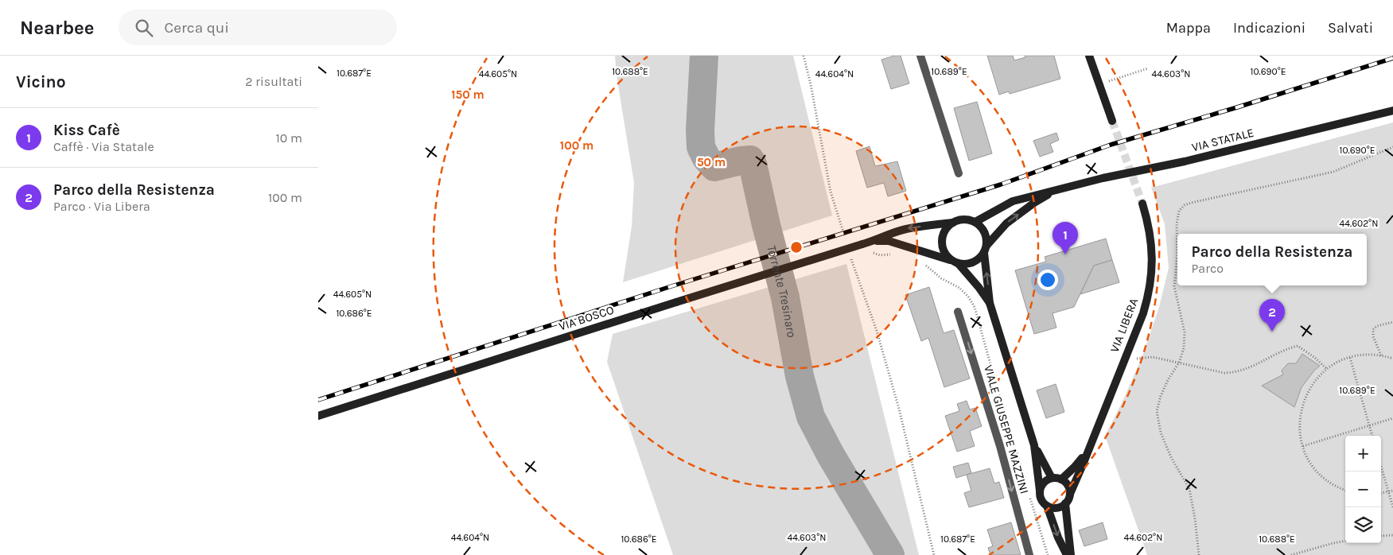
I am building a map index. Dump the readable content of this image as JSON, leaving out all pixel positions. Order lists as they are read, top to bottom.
{
  "streets": {
    "main road": [
      "VIA STATALE",
      "VIA BOSCO",
      "VIA LIBERA",
      "VIALE GIUSEPPE MAZZINI"
    ]
  },
  "crossings": [
    ["VIA STATALE", "VIALE GIUSEPPE MAZZINI"],
    ["VIA LIBERA", "VIALE GIUSEPPE MAZZINI"]
  ],
  "water": ["Torrente Tresinaro"],
  "page": {
    "header": "Nearbee",
    "search": "Cerca qui",
    "nav": ["Mappa", "Indicazioni", "Salvati"],
    "heading": ["Vicino", "2 risultati"],
    "list": [
      {
        "mark": "1",
        "name": "Kiss Cafè",
        "note": "Caffè · Via Statale",
        "value": "10 m"
      },
      {
        "mark": "2",
        "name": "Parco della Resistenza",
        "note": "Parco · Via Libera",
        "value": "100 m"
      }
    ],
    "pins": ["1", "2"],
    "popup": ["Parco della Resistenza", "Parco"],
    "map_buttons": ["+", "−"]
  },
  "coordinates": [
    "10.688°E",
    "10.689°E",
    "10.690°E",
    "10.687°E",
    "44.603°N",
    "44.605°N",
    "44.604°N",
    "44.602°N",
    "10.686°E"
  ],
  "rings": ["150 m", "100 m", "50 m"]
}
